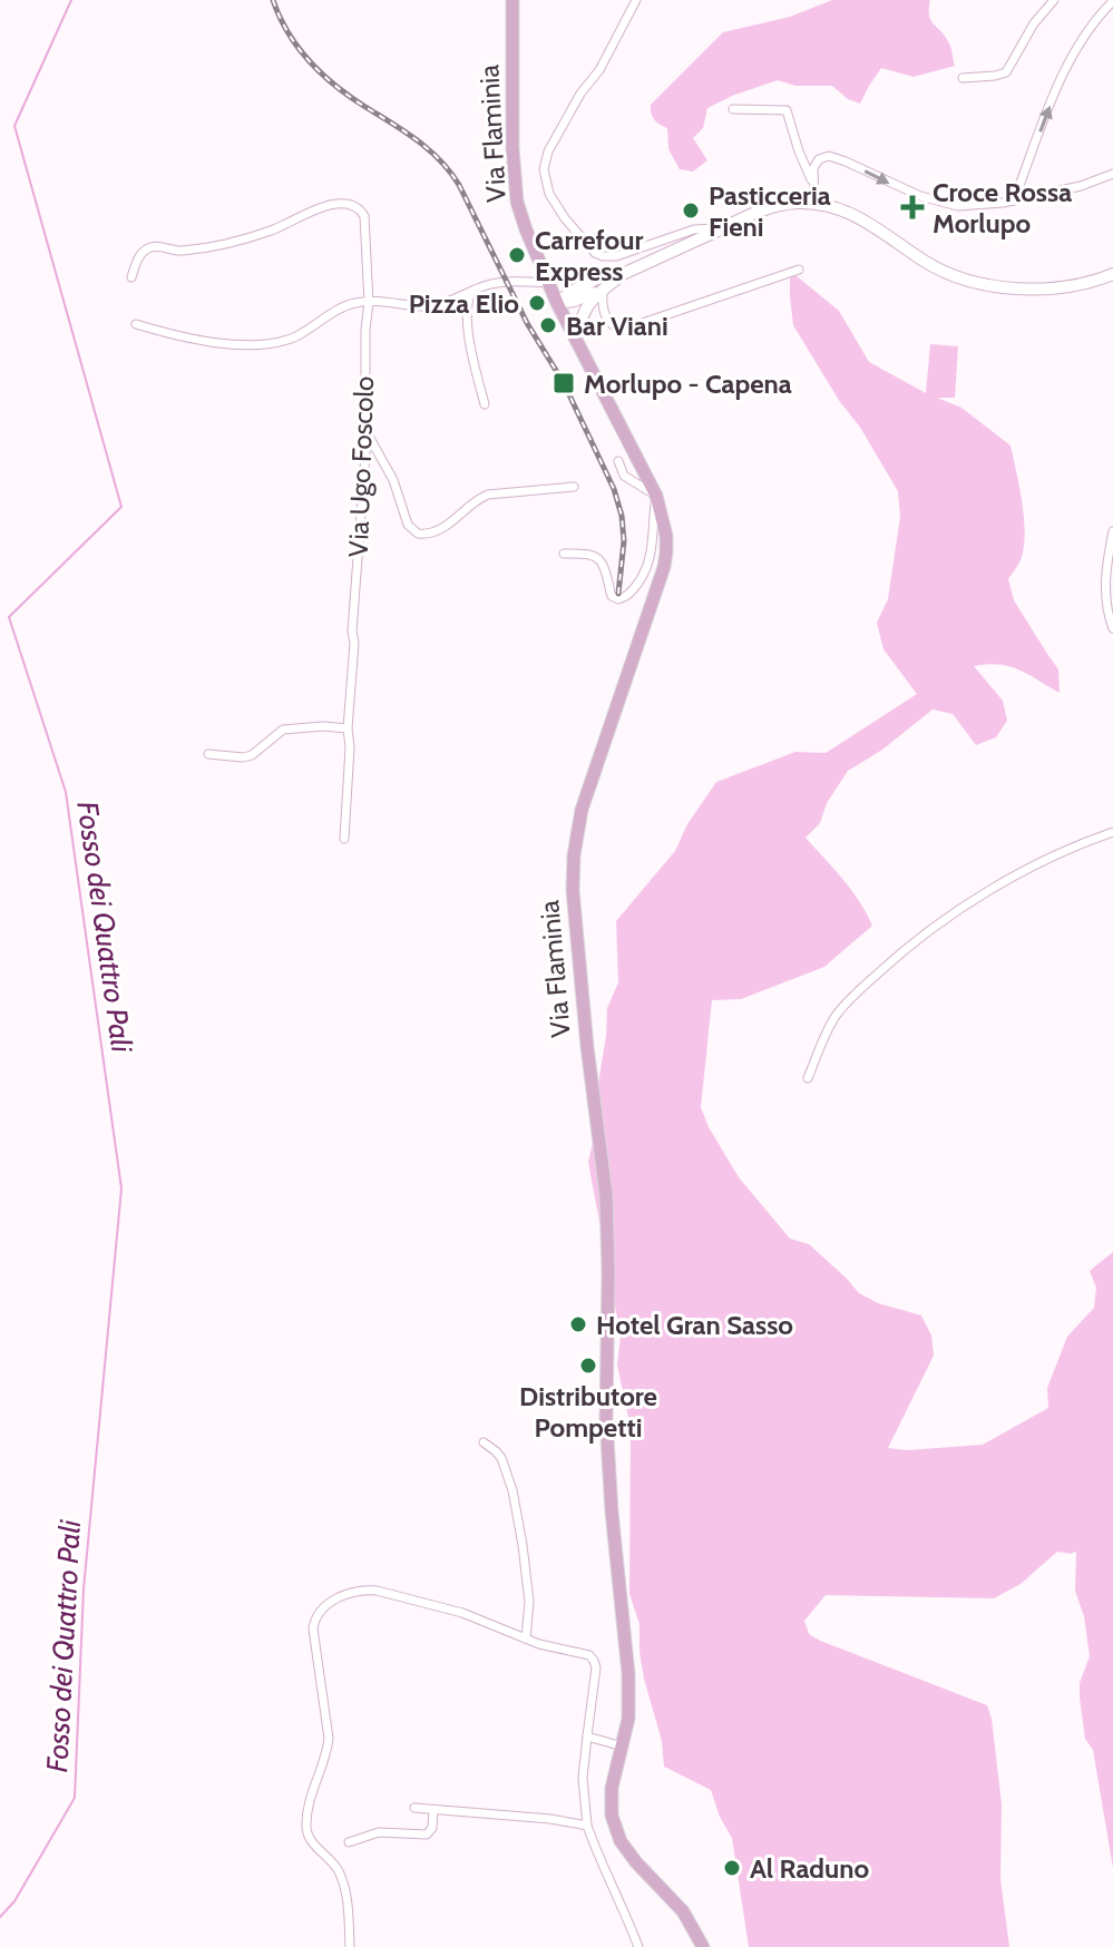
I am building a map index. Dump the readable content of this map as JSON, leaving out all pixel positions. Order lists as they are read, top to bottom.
{
  "streets": {
    "main road": ["Via Flaminia"],
    "street": ["Via Ugo Foscolo"]
  },
  "water": ["Fosso dei Quattro Pali"],
  "places": {
    "health": ["Croce Rossa Morlupo"],
    "other": [
      "Pasticceria Fieni",
      "Carrefour Express",
      "Pizza Elio",
      "Bar Viani",
      "Hotel Gran Sasso",
      "Distributore Pompetti",
      "Al Raduno"
    ],
    "transit": ["Morlupo - Capena"]
  }
}
